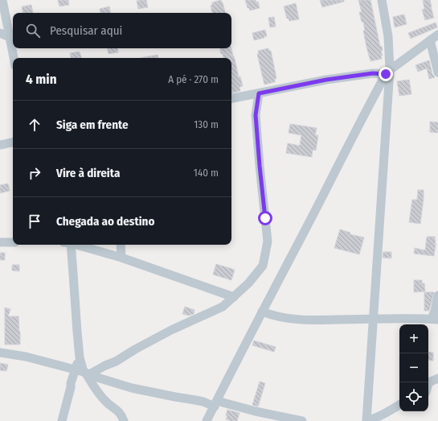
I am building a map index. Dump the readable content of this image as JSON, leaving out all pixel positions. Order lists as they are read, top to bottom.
{
  "page": {
    "search": "Pesquisar aqui",
    "heading": ["4 min", "A pé · 270 m"],
    "list": [
      ["Siga em frente", "130 m"],
      ["Vire à direita", "140 m"],
      "Chegada ao destino"
    ],
    "map_buttons": ["+", "−"]
  }
}
